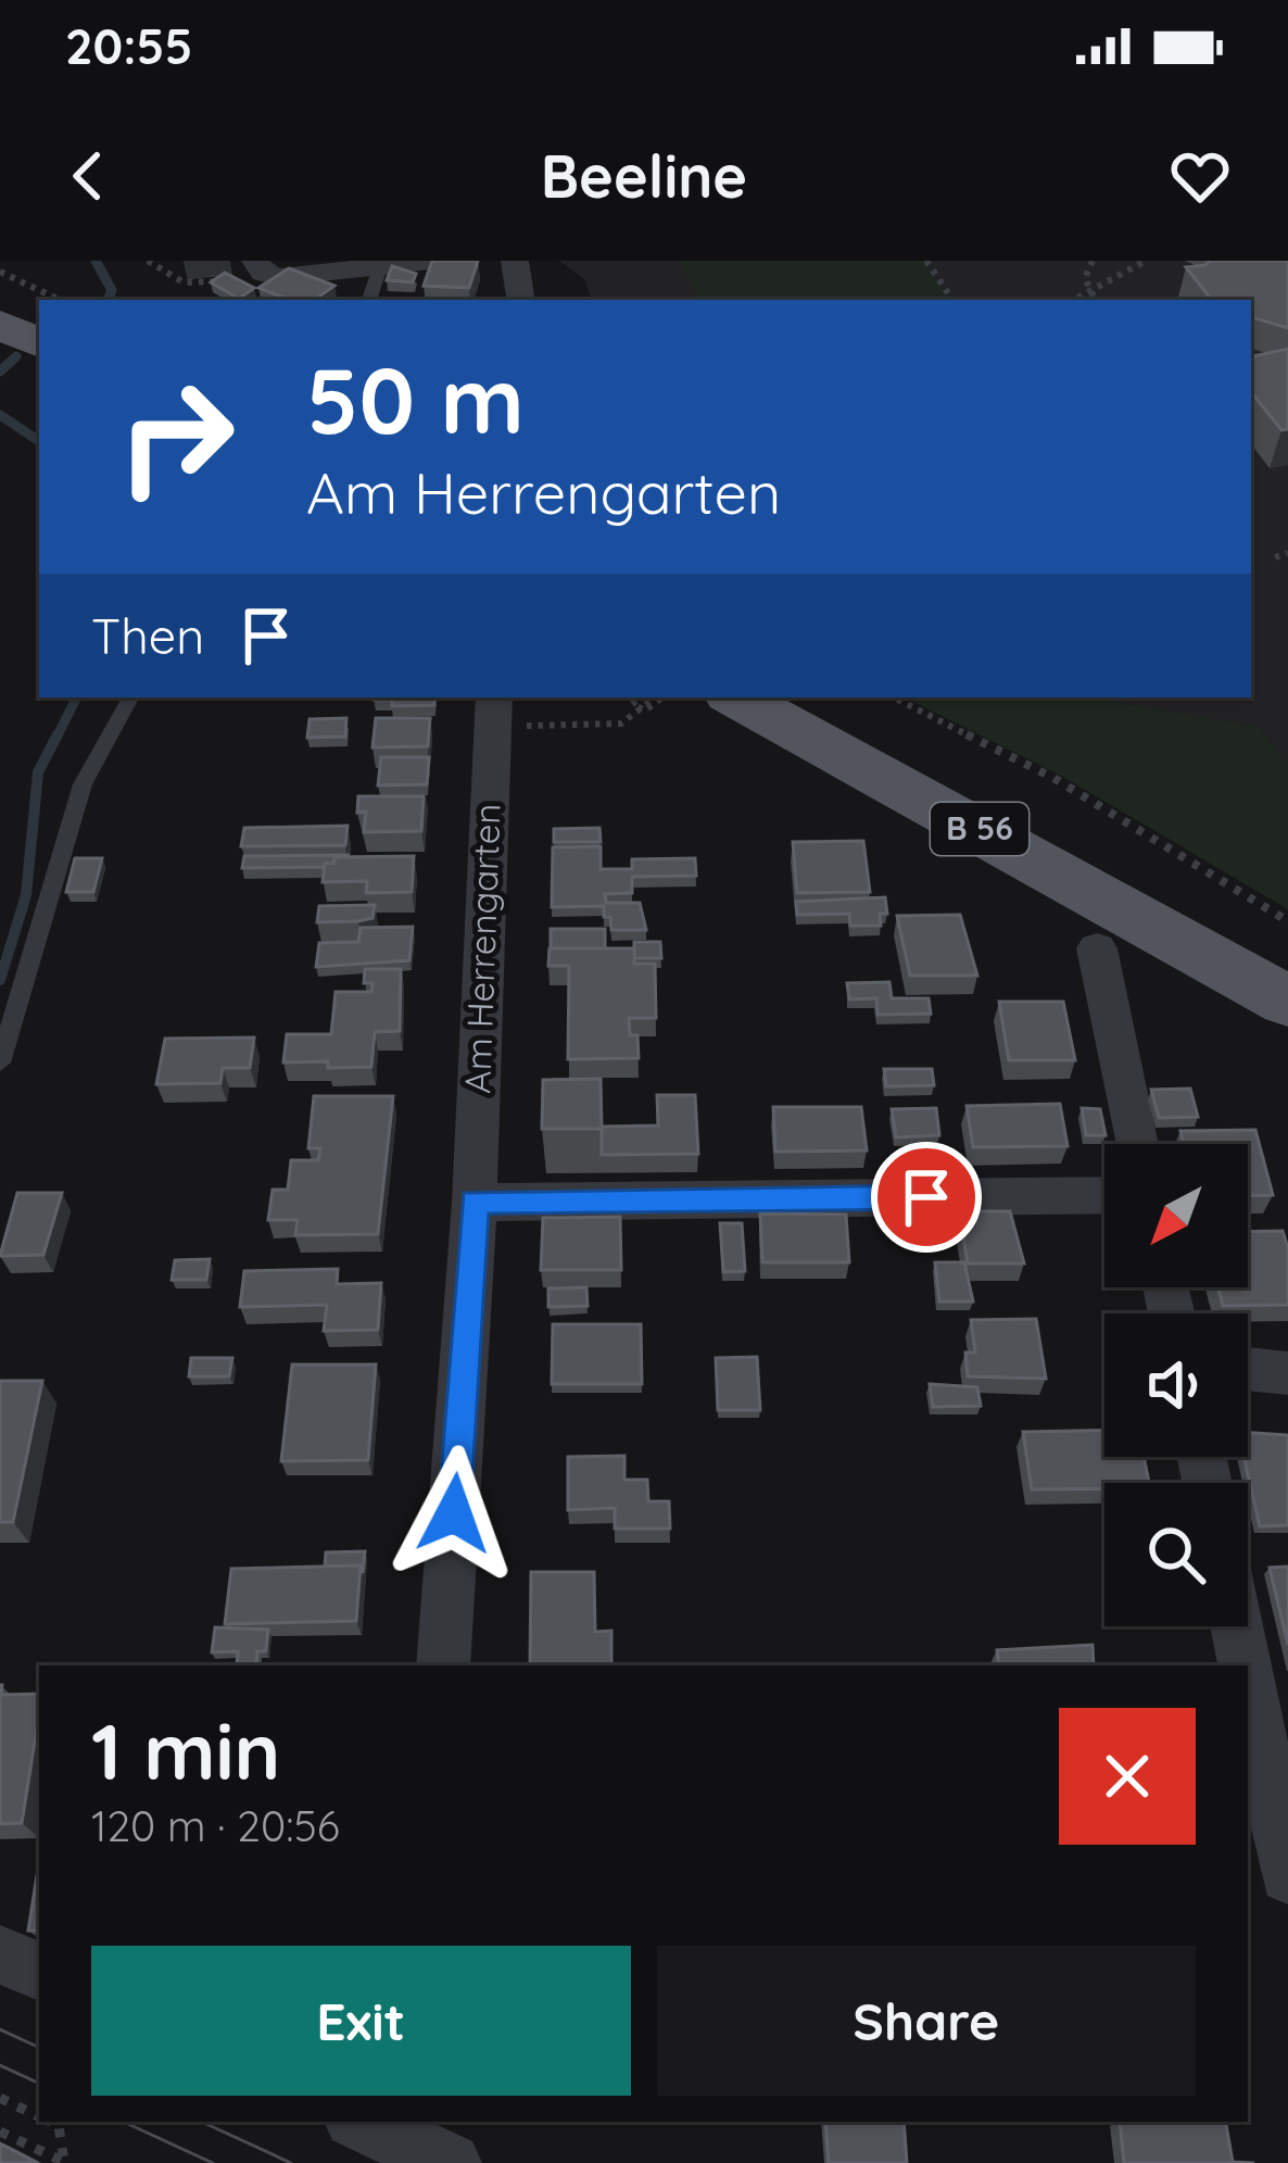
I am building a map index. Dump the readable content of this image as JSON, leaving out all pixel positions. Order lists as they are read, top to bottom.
{
  "streets": {
    "main road": ["B 56"],
    "street": ["Am Herrengarten"]
  },
  "north": "bottom left",
  "page": {
    "status": "20:55",
    "header": "Beeline",
    "turn": ["50 m", "Am Herrengarten"],
    "then": "Then",
    "heading": ["1 min", "120 m · 20:56"],
    "buttons": ["Exit", "Share"]
  }
}
